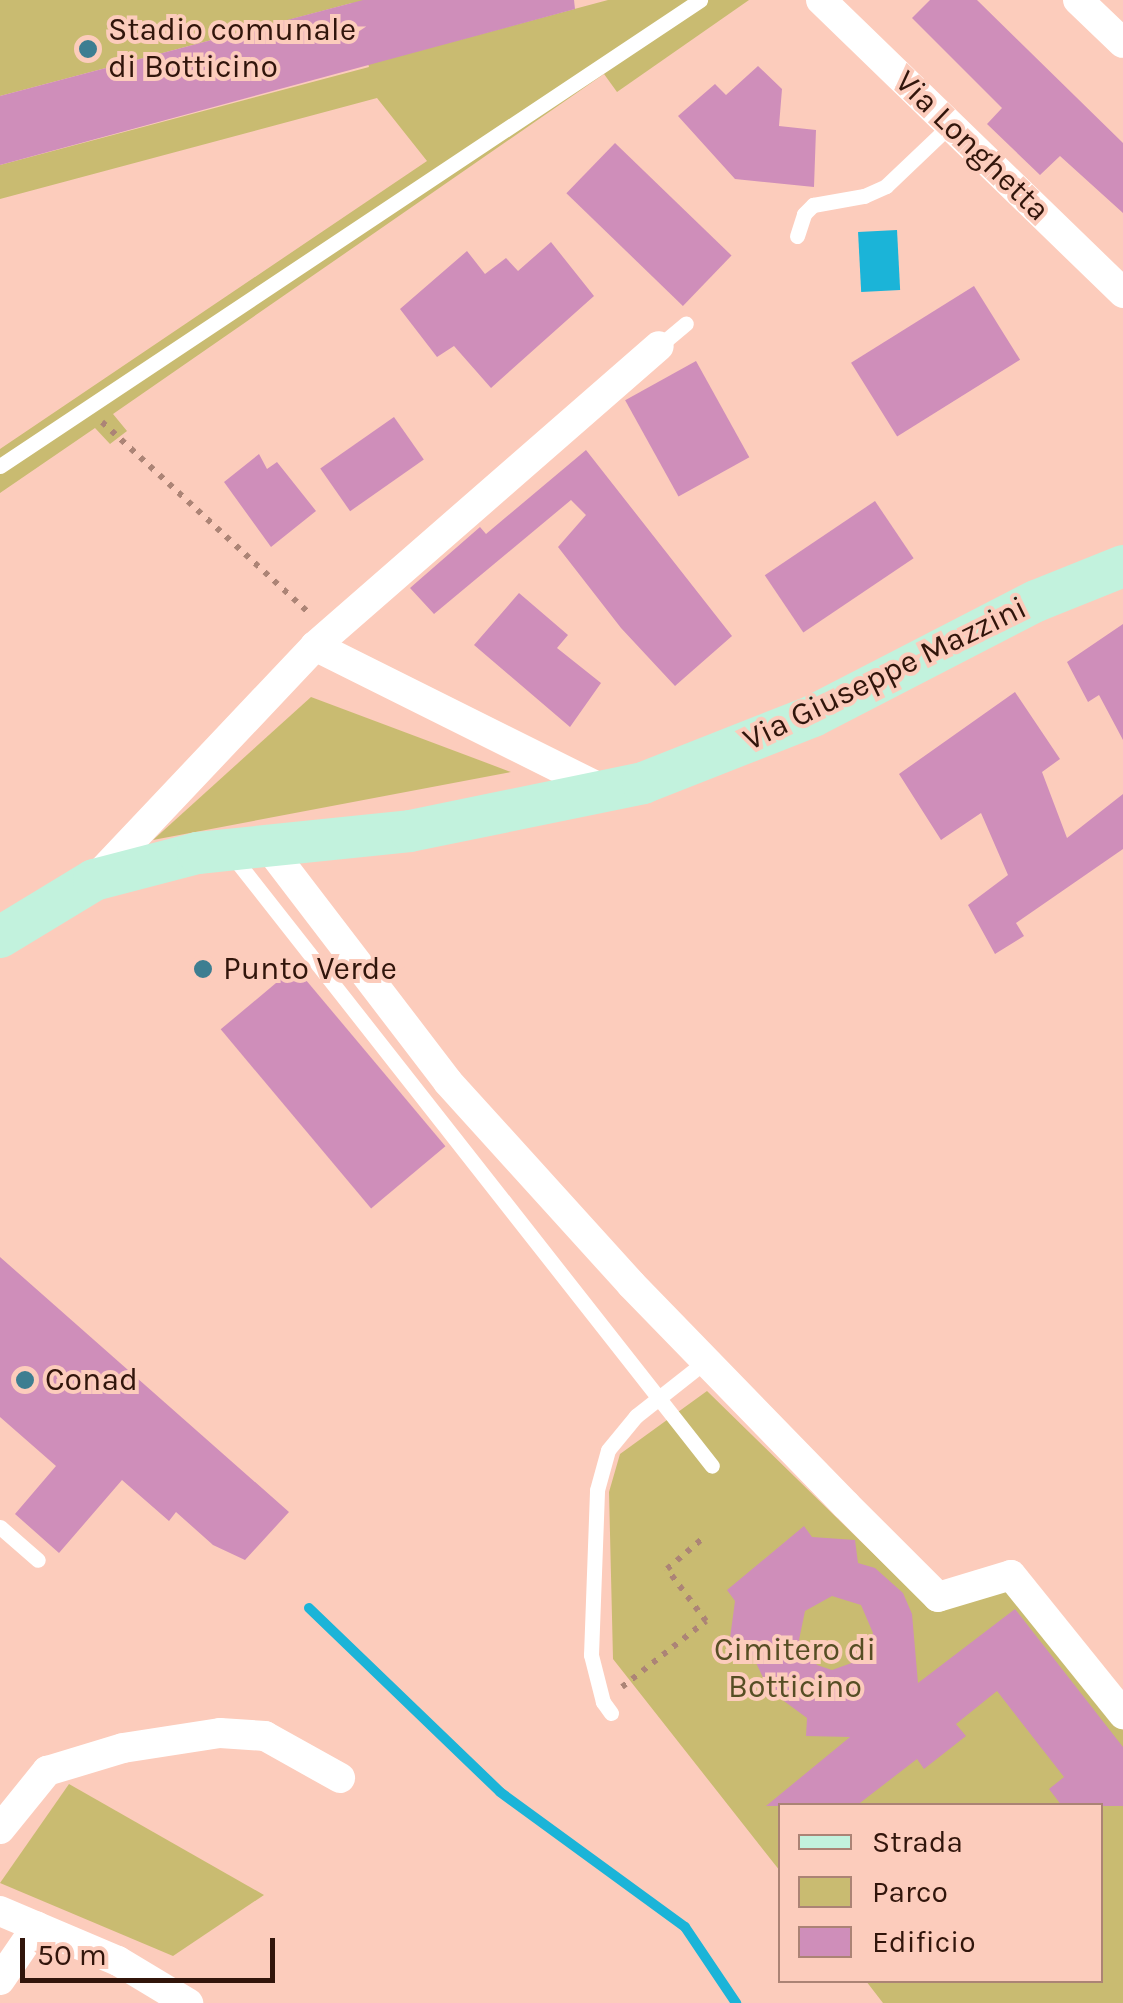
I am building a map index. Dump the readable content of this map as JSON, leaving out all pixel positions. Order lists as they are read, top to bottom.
{
  "streets": {
    "street": ["Via Longhetta", "Via Giuseppe Mazzini"]
  },
  "parks": ["Cimitero di Botticino"],
  "places": ["Stadio comunale di Botticino", "Punto Verde", "Conad"],
  "legend": ["Strada", "Parco", "Edificio"],
  "scale_bar": "50 m"
}
